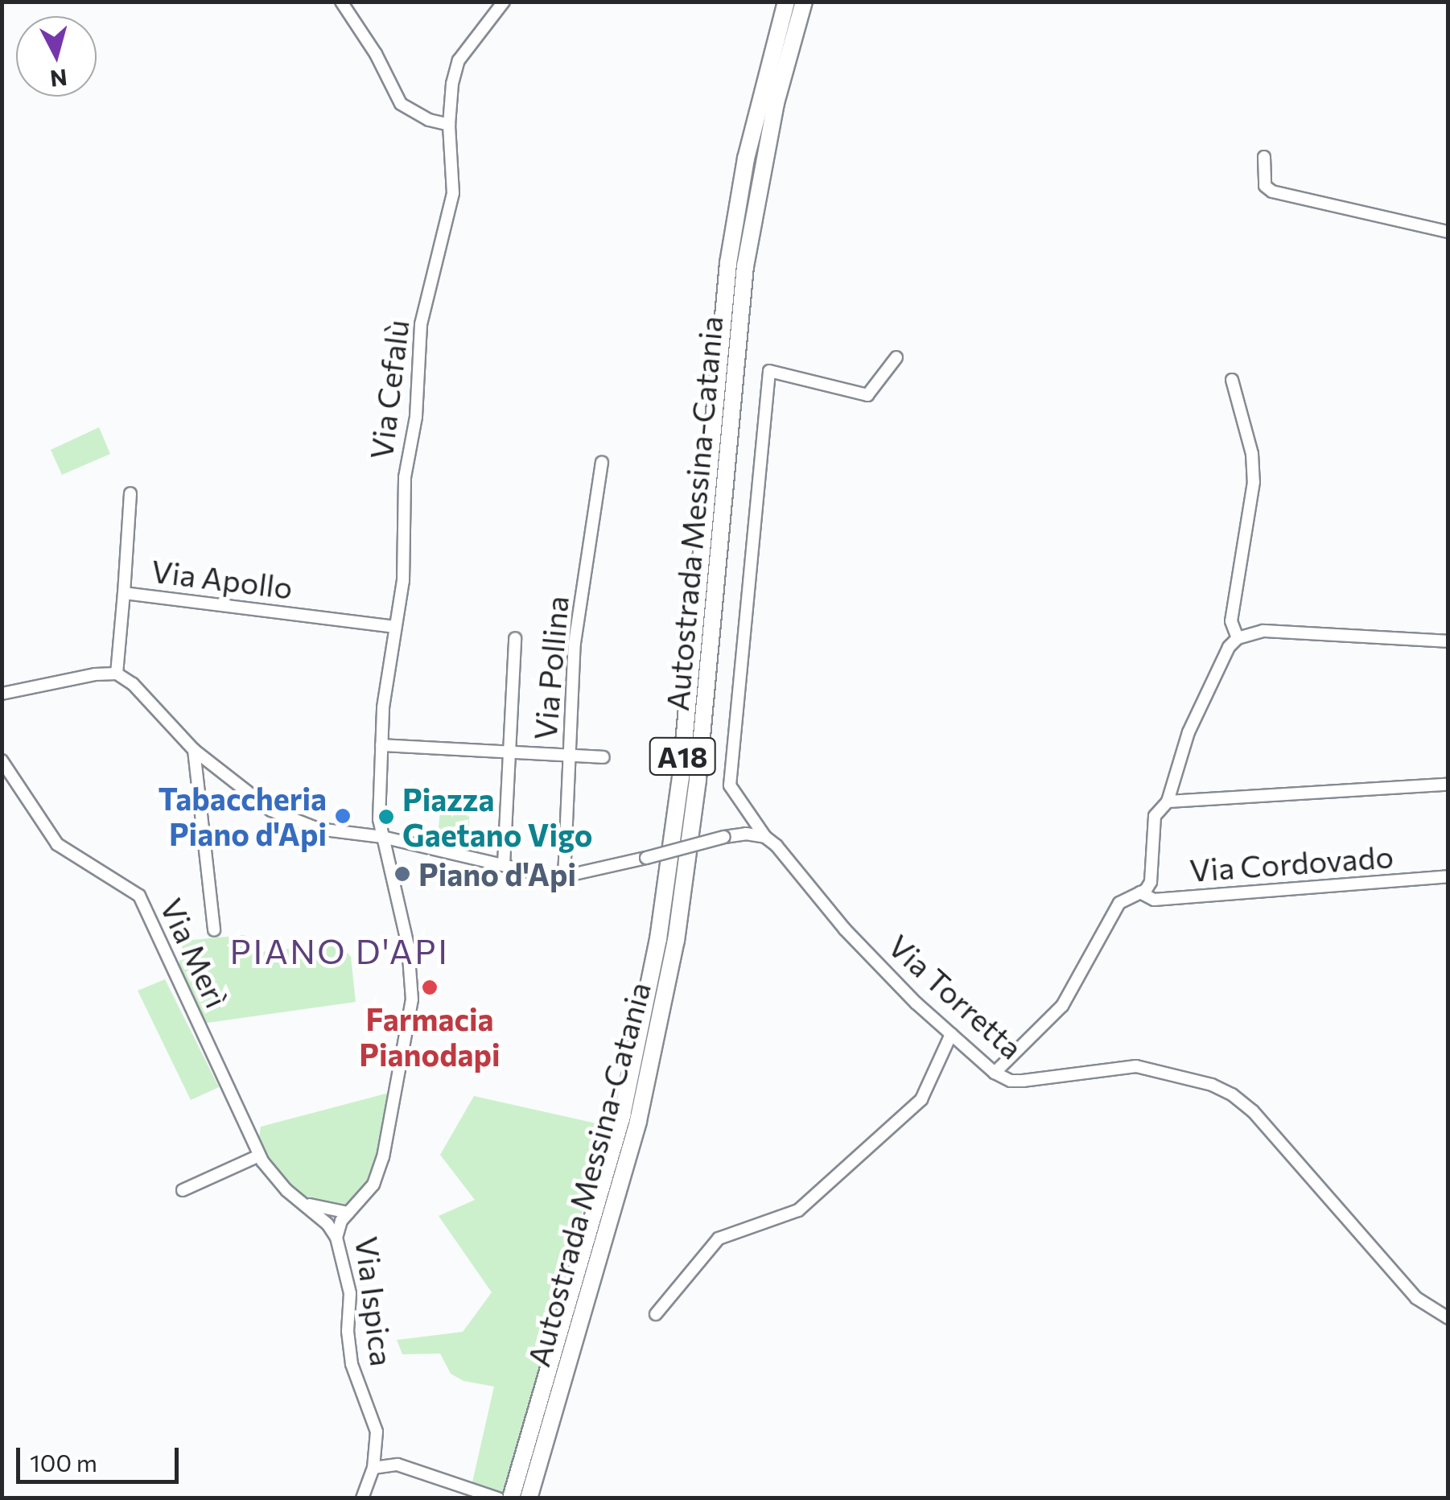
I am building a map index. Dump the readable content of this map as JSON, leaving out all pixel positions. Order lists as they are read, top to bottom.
{
  "streets": {
    "highway": ["Autostrada Messina-Catania", "A18"],
    "street": [
      "Via Cefalù",
      "Via Apollo",
      "Via Pollina",
      "Via Cordovado",
      "Via Merì",
      "Via Torretta",
      "Via Ispica"
    ]
  },
  "crossings": [
    ["Via Cefalù", "Via Apollo"],
    ["Via Cefalù", "Via Ispica"],
    ["Via Merì", "Via Ispica"]
  ],
  "districts": ["PIANO D'API"],
  "places": [
    "Tabaccheria Piano d'Api",
    "Piazza Gaetano Vigo",
    "Piano d'Api",
    "Farmacia Pianodapi"
  ],
  "scale_bar": "100 m",
  "north": "bottom"
}
